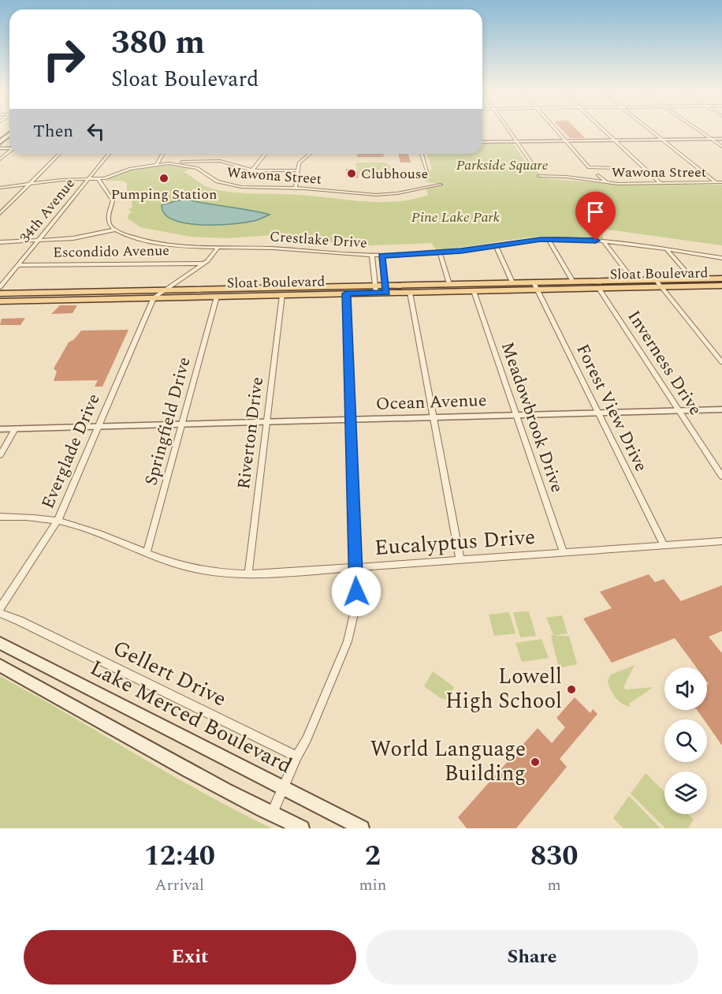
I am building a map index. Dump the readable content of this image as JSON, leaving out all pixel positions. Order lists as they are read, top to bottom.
{
  "streets": {
    "main road": ["Sloat Boulevard", "Lake Merced Boulevard"],
    "street": [
      "Wawona Street",
      "34th Avenue",
      "Crestlake Drive",
      "Escondido Avenue",
      "Inverness Drive",
      "Ocean Avenue",
      "Forest View Drive",
      "Meadowbrook Drive",
      "Springfield Drive",
      "Riverton Drive",
      "Everglade Drive",
      "Eucalyptus Drive",
      "Gellert Drive"
    ]
  },
  "crossings": [
    ["Wawona Street", "34th Avenue"],
    ["34th Avenue", "Escondido Avenue"],
    ["Sloat Boulevard", "Inverness Drive"],
    ["Sloat Boulevard", "Forest View Drive"],
    ["Sloat Boulevard", "Meadowbrook Drive"],
    ["Sloat Boulevard", "Springfield Drive"],
    ["Sloat Boulevard", "Riverton Drive"],
    ["Sloat Boulevard", "Everglade Drive"],
    ["Inverness Drive", "Ocean Avenue"],
    ["Ocean Avenue", "Forest View Drive"],
    ["Ocean Avenue", "Meadowbrook Drive"],
    ["Ocean Avenue", "Springfield Drive"],
    ["Ocean Avenue", "Riverton Drive"],
    ["Ocean Avenue", "Everglade Drive"],
    ["Forest View Drive", "Eucalyptus Drive"],
    ["Meadowbrook Drive", "Eucalyptus Drive"],
    ["Springfield Drive", "Eucalyptus Drive"],
    ["Riverton Drive", "Eucalyptus Drive"],
    ["Everglade Drive", "Eucalyptus Drive"]
  ],
  "parks": ["Parkside Square", "Pine Lake Park"],
  "places": [
    "Clubhouse",
    "Pumping Station",
    "Lowell High School",
    "World Language Building"
  ],
  "page": {
    "turn": ["380 m", "Sloat Boulevard"],
    "then": "Then",
    "eta": [
      "12:40",
      "Arrival",
      "2",
      "min",
      "830",
      "m"
    ],
    "buttons": ["Exit", "Share"]
  }
}
